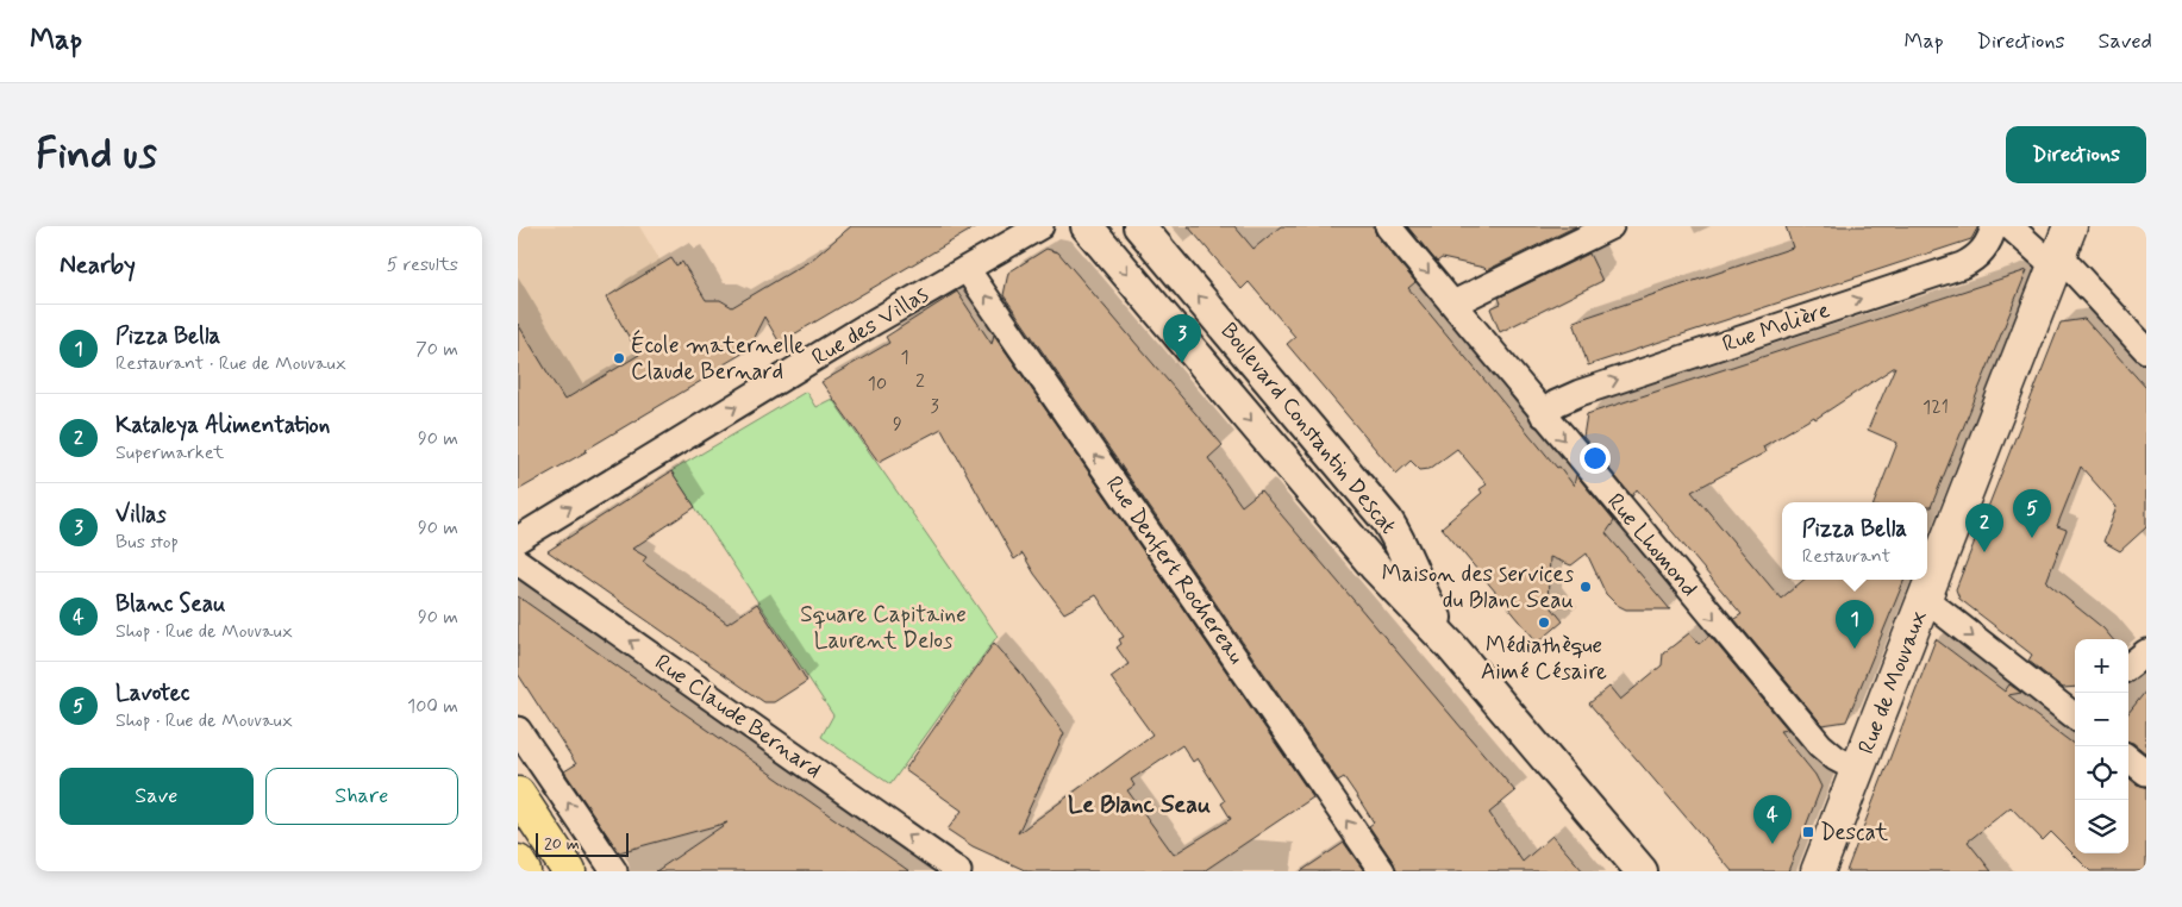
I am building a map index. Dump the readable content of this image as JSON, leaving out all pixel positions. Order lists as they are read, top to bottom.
{
  "streets": {
    "main road": ["Rue de Mouvaux"],
    "street": [
      "Rue des Villas",
      "Rue Molière",
      "Boulevard Constantin Descat",
      "Rue Lhomond",
      "Rue Denfert Rochereau",
      "Rue Claude Bernard"
    ]
  },
  "crossings": [
    ["Rue des Villas", "Rue Denfert Rochereau"],
    ["Rue Molière", "Rue Lhomond"],
    ["Rue Lhomond", "Rue de Mouvaux"]
  ],
  "one_way": ["Rue des Villas", "Rue Lhomond", "Rue Denfert Rochereau"],
  "districts": ["Le Blanc Seau"],
  "parks": ["Square Capitaine Laurent Delos"],
  "places": {
    "other": ["École maternelle Claude Bernard", "Maison des services du Blanc Seau", "Médiathèque Aimé Césaire"],
    "transit": ["Descat"]
  },
  "house_numbers": [
    "1",
    "2",
    "10",
    "3",
    "121",
    "9"
  ],
  "scale_bar": "20 m",
  "page": {
    "header": "Map",
    "nav": ["Map", "Directions", "Saved"],
    "buttons": [
      "Directions",
      ["Save", "Share"]
    ],
    "title": "Find us",
    "heading": ["Nearby", "5 results"],
    "list": [
      {
        "mark": "1",
        "name": "Pizza Bella",
        "note": "Restaurant · Rue de Mouvaux",
        "value": "70 m"
      },
      {
        "mark": "2",
        "name": "Kataleya Alimentation",
        "note": "Supermarket",
        "value": "90 m"
      },
      {
        "mark": "3",
        "name": "Villas",
        "note": "Bus stop",
        "value": "90 m"
      },
      {
        "mark": "4",
        "name": "Blanc Seau",
        "note": "Shop · Rue de Mouvaux",
        "value": "90 m"
      },
      {
        "mark": "5",
        "name": "Lavotec",
        "note": "Shop · Rue de Mouvaux",
        "value": "100 m"
      }
    ],
    "pins": [
      "3",
      "5",
      "2",
      "1",
      "4"
    ],
    "popup": ["Pizza Bella", "Restaurant"],
    "map_buttons": ["+", "−"],
    "scale": "20 m"
  }
}
